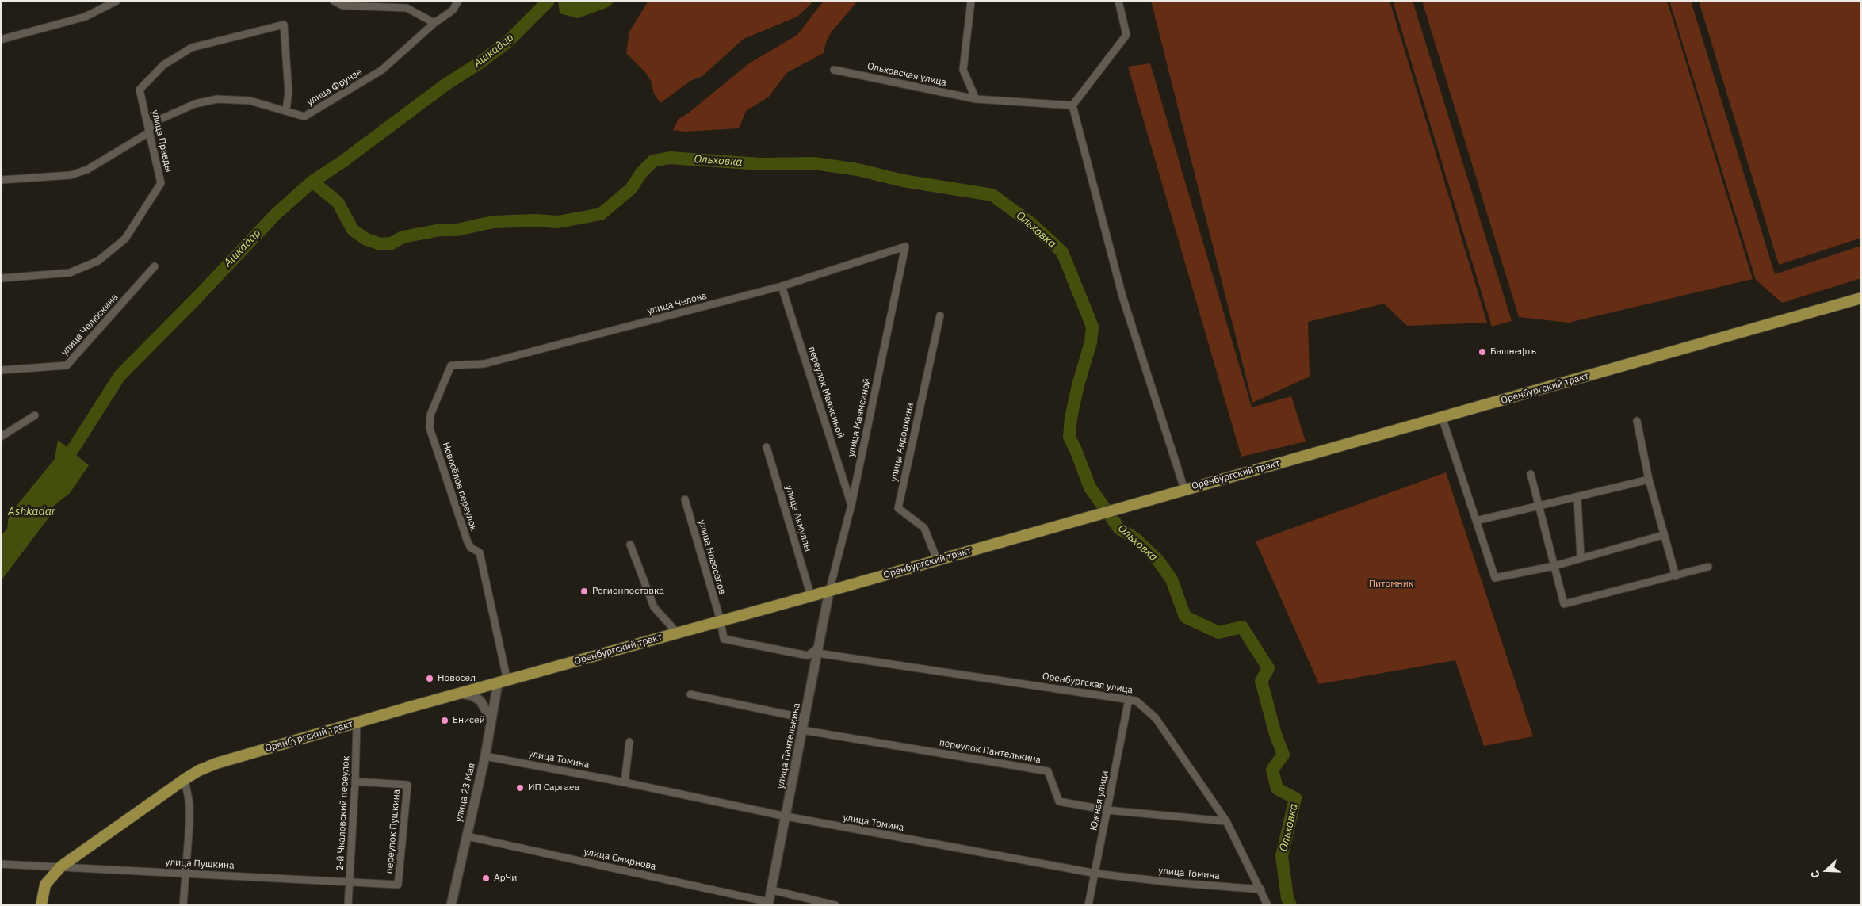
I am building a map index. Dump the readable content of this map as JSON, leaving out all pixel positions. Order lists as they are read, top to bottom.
{
  "streets": {
    "main road": ["Оренбургский тракт", "улица Пантелькина", "улица 23 Мая"],
    "street": [
      "Ольховская улица",
      "улица Фрунзе",
      "улица Правды",
      "улица Челова",
      "улица Челюскина",
      "переулок Маямсиной",
      "улица Маямсиной",
      "улица Авдошкина",
      "Новосёлов переулок",
      "улица Акмуллы",
      "улица Новосёлов",
      "Оренбургская улица",
      "переулок Пантелькина",
      "улица Томина",
      "Южная улица",
      "2-й Чкаловский переулок",
      "переулок Пушкина",
      "улица Смирнова",
      "улица Пушкина"
    ]
  },
  "crossings": [
    ["улица Фрунзе", "улица Правды"],
    ["улица Челова", "переулок Маямсиной"],
    ["улица Челова", "улица Маямсиной"],
    ["улица Челова", "Новосёлов переулок"],
    ["Оренбургский тракт", "улица Маямсиной"],
    ["Оренбургский тракт", "улица Авдошкина"],
    ["Оренбургский тракт", "Новосёлов переулок"],
    ["Оренбургский тракт", "улица Акмуллы"],
    ["Оренбургский тракт", "улица Новосёлов"],
    ["Оренбургский тракт", "улица Пантелькина"],
    ["Оренбургский тракт", "улица 23 Мая"],
    ["Оренбургский тракт", "2-й Чкаловский переулок"],
    ["Оренбургский тракт", "улица Пушкина"],
    ["переулок Маямсиной", "улица Маямсиной"],
    ["улица Маямсиной", "улица Пантелькина"],
    ["Новосёлов переулок", "улица 23 Мая"],
    ["Оренбургская улица", "улица Пантелькина"],
    ["Оренбургская улица", "переулок Пантелькина"],
    ["Оренбургская улица", "улица Томина"],
    ["Оренбургская улица", "Южная улица"],
    ["улица Пантелькина", "переулок Пантелькина"],
    ["улица Пантелькина", "улица Томина"],
    ["улица Пантелькина", "улица Смирнова"],
    ["переулок Пантелькина", "Южная улица"],
    ["улица Томина", "улица 23 Мая"],
    ["улица Томина", "Южная улица"],
    ["улица 23 Мая", "улица Смирнова"],
    ["2-й Чкаловский переулок", "переулок Пушкина"],
    ["2-й Чкаловский переулок", "улица Пушкина"],
    ["переулок Пушкина", "улица Пушкина"]
  ],
  "water": ["Ашкадар", "Ольховка", "Ashkadar"],
  "parks": ["Питомник"],
  "places": [
    "Башнефть",
    "Регионпоставка",
    "Новосел",
    "Енисей",
    "ИП Саргаев",
    "АрЧи"
  ],
  "north": "left"
}
